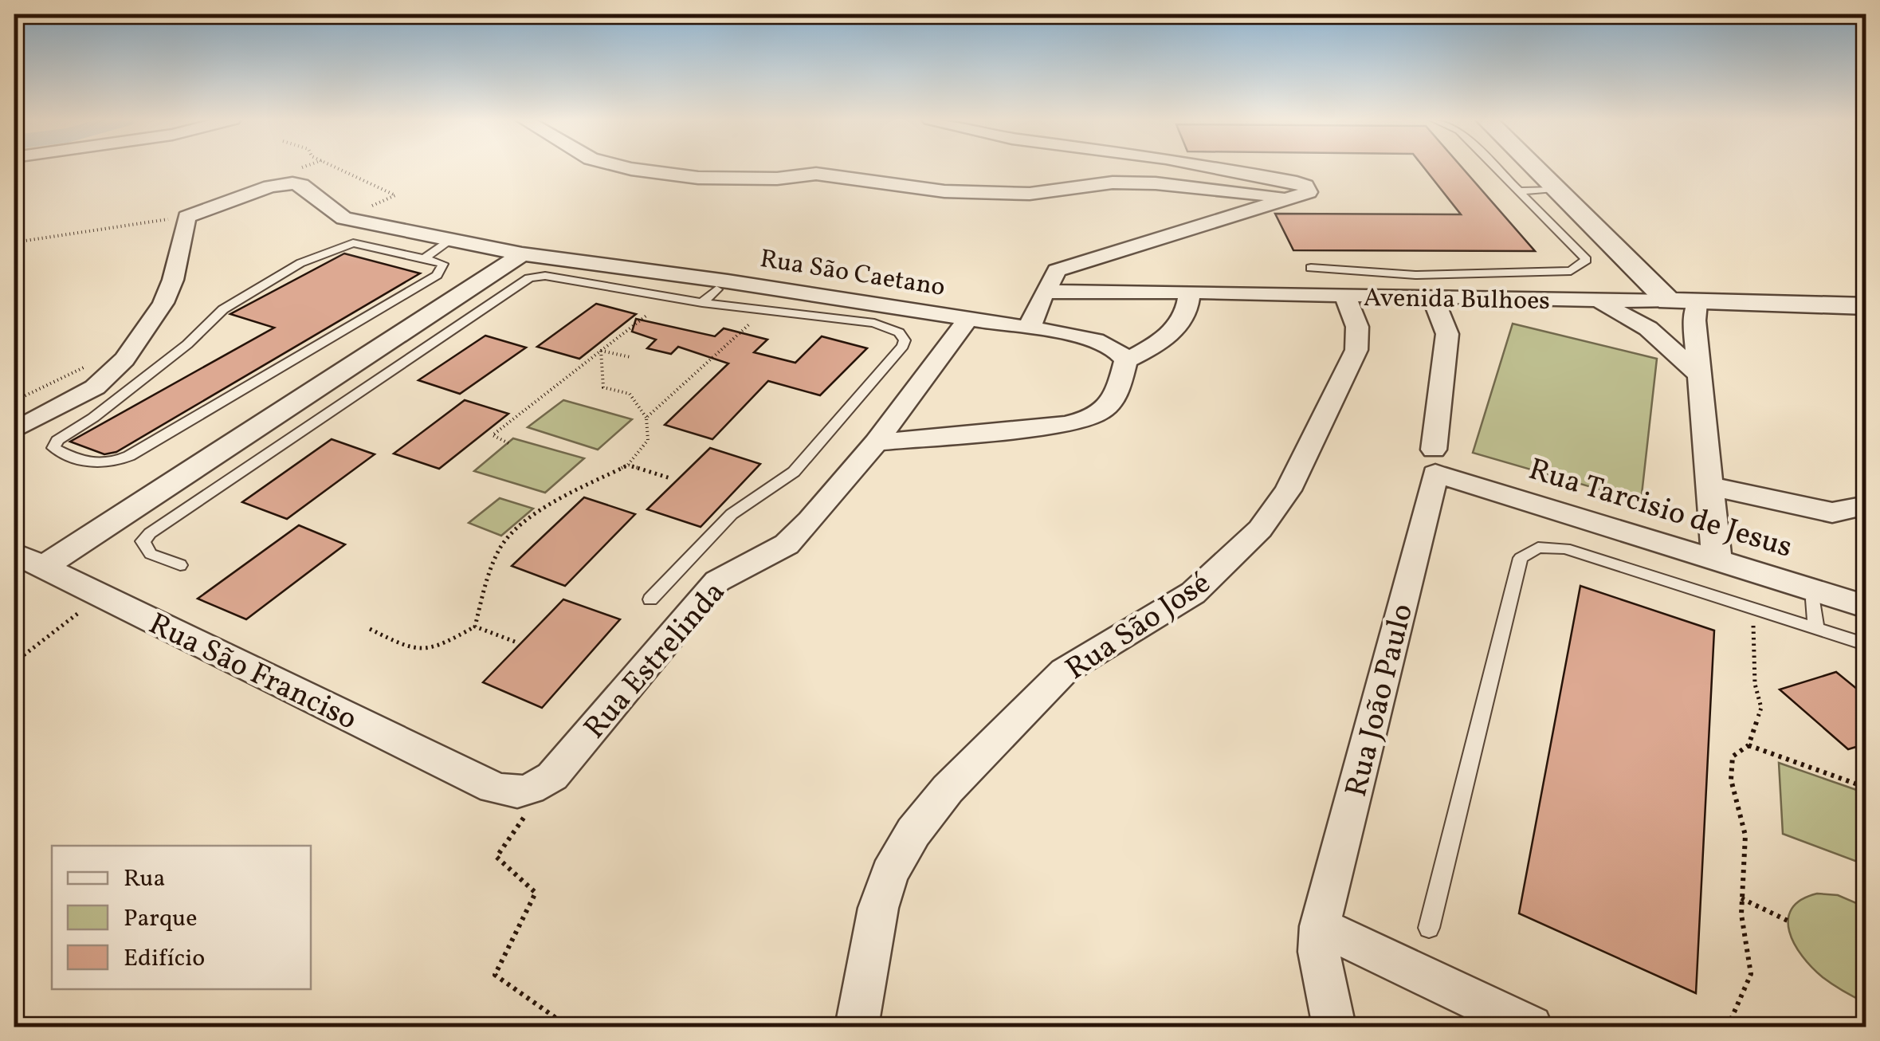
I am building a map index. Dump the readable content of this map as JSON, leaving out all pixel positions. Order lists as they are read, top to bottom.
{
  "streets": {
    "street": [
      "Rua São Caetano",
      "Avenida Bulhoes",
      "Rua Tarcisio de Jesus",
      "Rua São José",
      "Rua Estrelinda",
      "Rua São Franciso",
      "Rua João Paulo"
    ]
  },
  "crossings": [
    ["Rua São Caetano", "Rua Estrelinda"],
    ["Avenida Bulhoes", "Rua São José"],
    ["Avenida Bulhoes", "Rua João Paulo"],
    ["Rua Tarcisio de Jesus", "Rua João Paulo"],
    ["Rua Estrelinda", "Rua São Franciso"]
  ],
  "legend": ["Rua", "Parque", "Edifício"]
}
